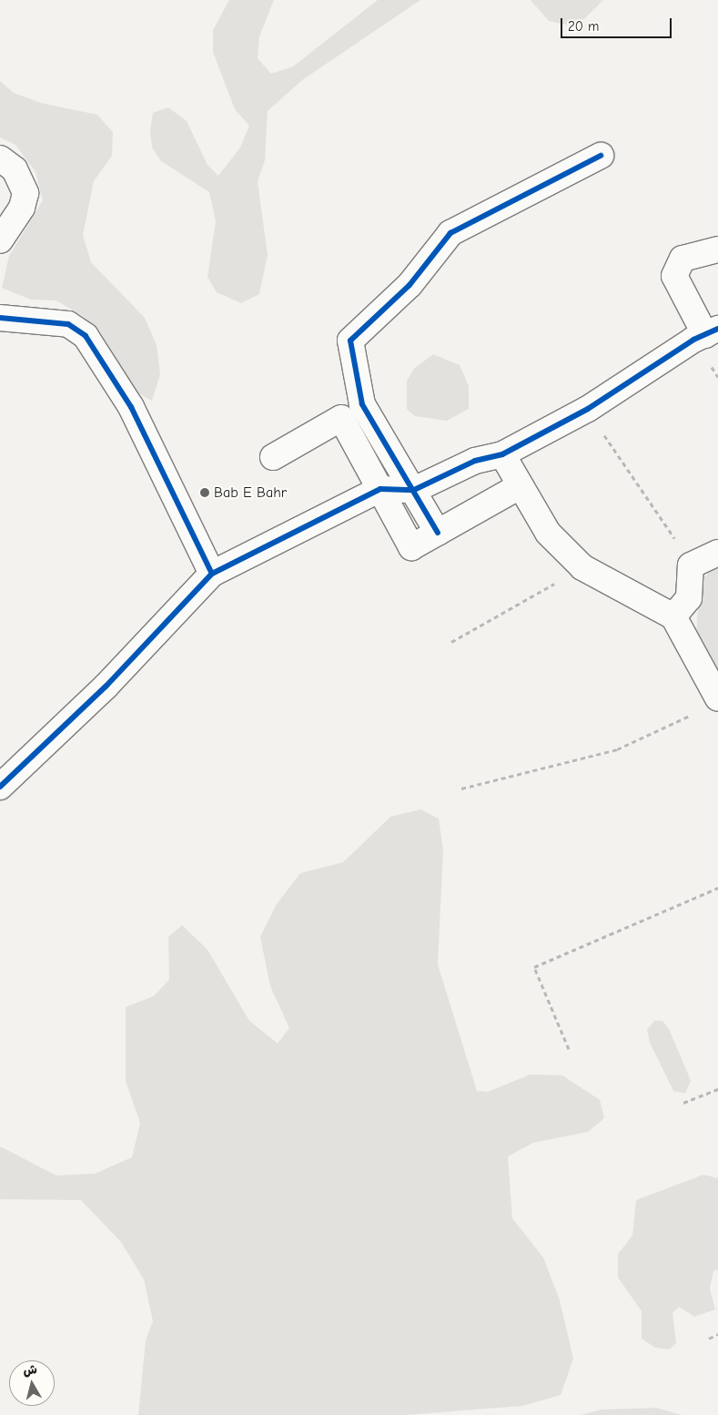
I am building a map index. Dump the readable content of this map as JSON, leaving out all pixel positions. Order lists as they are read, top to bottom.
{
  "places": ["Bab E Bahr"],
  "scale_bar": "20 m",
  "north": "top"
}
